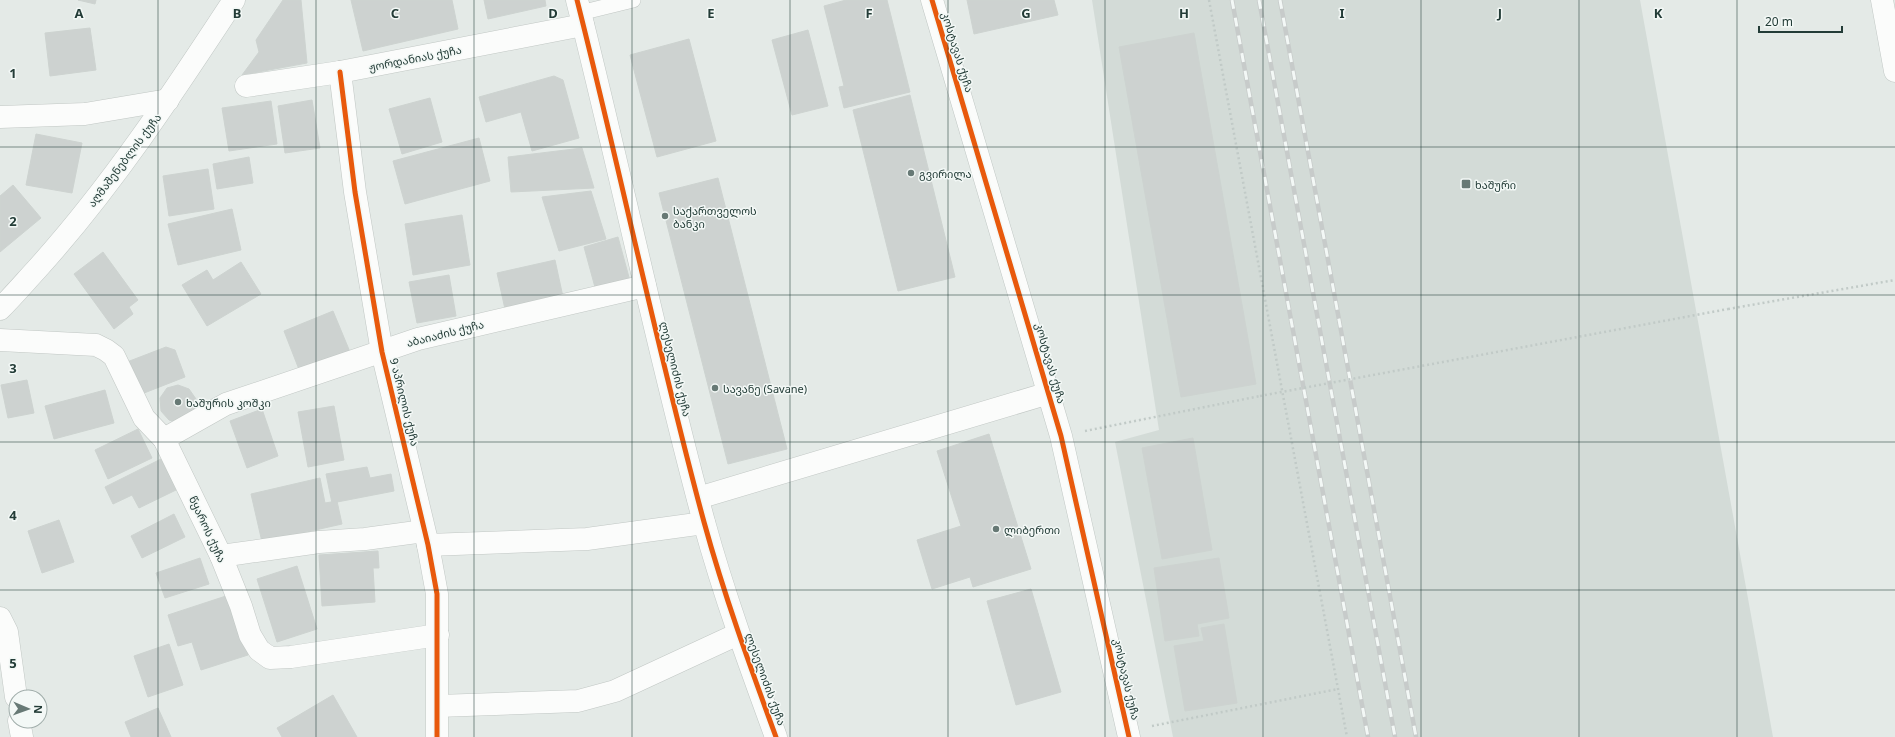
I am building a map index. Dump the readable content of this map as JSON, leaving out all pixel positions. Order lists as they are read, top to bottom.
{
  "streets": {
    "street": [
      "კოსტავას ქუჩა",
      "ჟორდანიას ქუჩა",
      "აღმაშენებლის ქუჩა",
      "აბაიაძის ქუჩა",
      "ლესელიძის ქუჩა",
      "9 აპრილის ქუჩა",
      "წყაროს ქუჩა"
    ]
  },
  "crossings": [
    ["ჟორდანიას ქუჩა", "ლესელიძის ქუჩა"],
    ["ჟორდანიას ქუჩა", "9 აპრილის ქუჩა"],
    ["აბაიაძის ქუჩა", "ლესელიძის ქუჩა"],
    ["აბაიაძის ქუჩა", "9 აპრილის ქუჩა"],
    ["აბაიაძის ქუჩა", "წყაროს ქუჩა"],
    ["9 აპრილის ქუჩა", "წყაროს ქუჩა"]
  ],
  "places": {
    "other": [
      "გვირილა",
      "საქართველოს ბანკი",
      "სავანე (Savane)",
      "ხაშურის კოშკი",
      "ლიბერთი"
    ],
    "transit": ["ხაშური"]
  },
  "scale_bar": "20 m",
  "north": "right",
  "grid": {
    "columns": [
      "A",
      "B",
      "C",
      "D",
      "E",
      "F",
      "G",
      "H",
      "I",
      "J",
      "K"
    ],
    "rows": [
      "1",
      "2",
      "3",
      "4",
      "5"
    ]
  }
}
